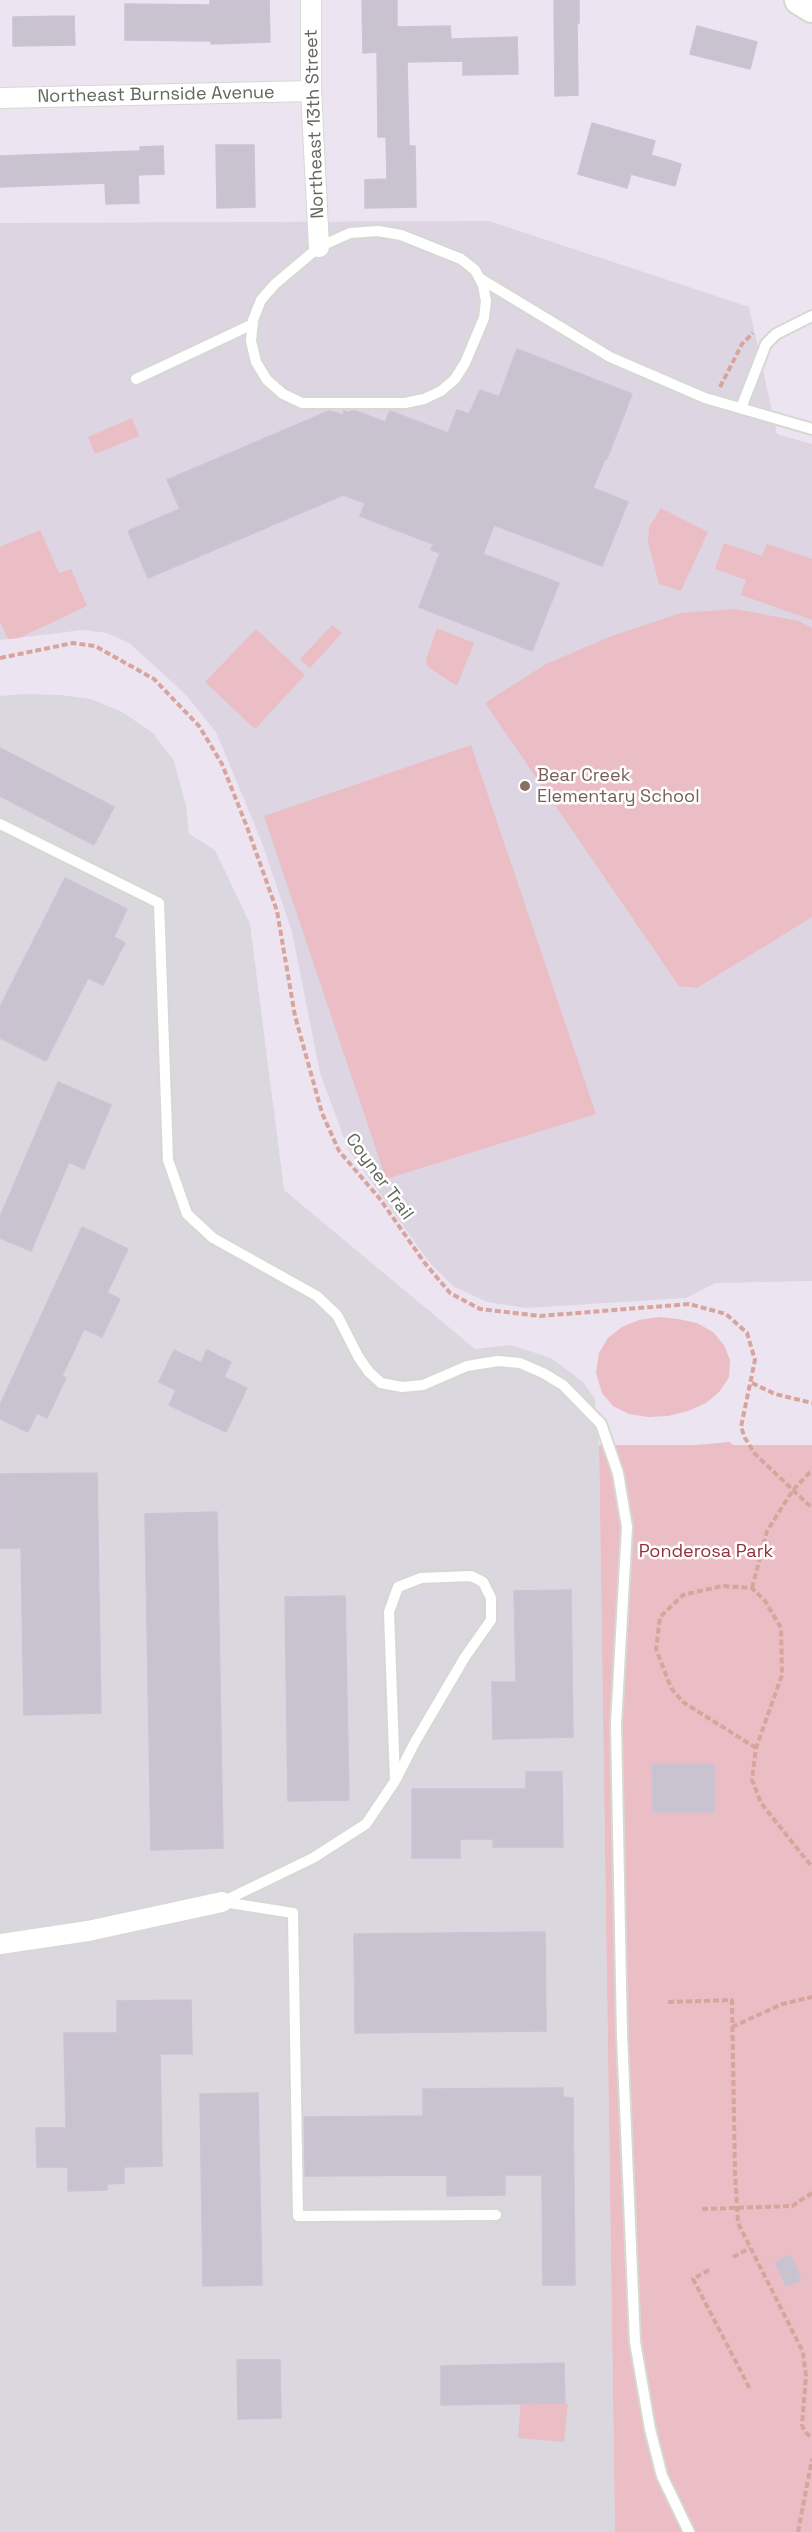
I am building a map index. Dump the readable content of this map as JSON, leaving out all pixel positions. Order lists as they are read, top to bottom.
{
  "streets": {
    "street": ["Northeast Burnside Avenue", "Northeast 13th Street"],
    "path": ["Coyner Trail"]
  },
  "crossings": [
    ["Northeast Burnside Avenue", "Northeast 13th Street"]
  ],
  "parks": ["Ponderosa Park"],
  "places": ["Bear Creek Elementary School"]
}
